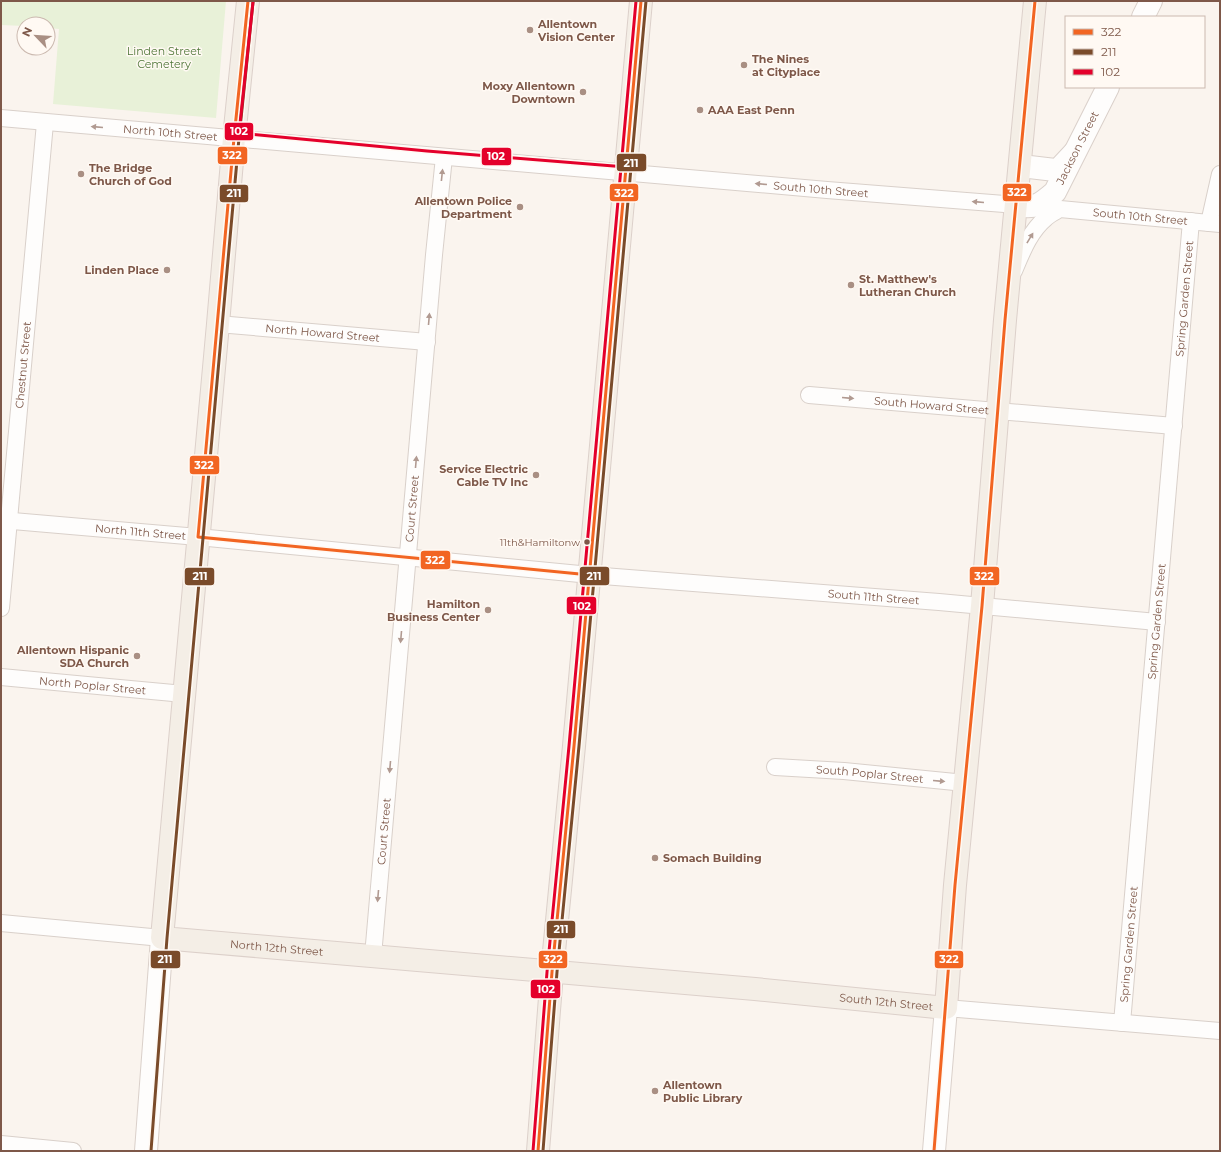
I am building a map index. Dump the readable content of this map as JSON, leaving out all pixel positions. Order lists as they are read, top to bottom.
{
  "streets": {
    "main road": ["North 12th Street", "South 12th Street"],
    "street": [
      "North 10th Street",
      "Jackson Street",
      "South 10th Street",
      "Spring Garden Street",
      "North Howard Street",
      "Chestnut Street",
      "South Howard Street",
      "Court Street",
      "North 11th Street",
      "South 11th Street",
      "North Poplar Street",
      "South Poplar Street"
    ]
  },
  "crossings": [
    ["North 10th Street", "South 10th Street"],
    ["North 10th Street", "Chestnut Street"],
    ["North 10th Street", "Court Street"],
    ["Jackson Street", "South 10th Street"],
    ["South 10th Street", "Spring Garden Street"],
    ["Spring Garden Street", "South Howard Street"],
    ["Spring Garden Street", "South 11th Street"],
    ["Spring Garden Street", "South 12th Street"],
    ["North Howard Street", "Court Street"],
    ["Chestnut Street", "North 11th Street"],
    ["Court Street", "North 11th Street"],
    ["Court Street", "North 12th Street"],
    ["North 11th Street", "South 11th Street"],
    ["North 12th Street", "South 12th Street"]
  ],
  "one_way": ["South 10th Street", "South Howard Street", "South Poplar Street"],
  "parks": ["Linden Street Cemetery"],
  "places": [
    "Allentown Vision Center",
    "The Nines at Cityplace",
    "Moxy Allentown Downtown",
    "AAA East Penn",
    "The Bridge Church of God",
    "Allentown Police Department",
    "Linden Place",
    "St. Matthew's Lutheran Church",
    "Service Electric Cable TV Inc",
    "11th&Hamiltonw",
    "Hamilton Business Center",
    "Allentown Hispanic SDA Church",
    "Somach Building",
    "Allentown Public Library"
  ],
  "lines": ["transit line 322", "transit line 211", "transit line 102"],
  "legend": ["322", "211", "102"],
  "north": "top left"
}
